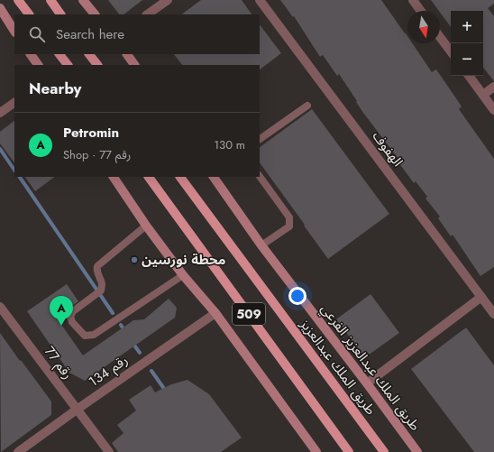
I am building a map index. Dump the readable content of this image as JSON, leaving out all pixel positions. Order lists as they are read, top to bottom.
{
  "streets": {
    "main road": ["509", "طريق الملك عبدالعزيز", "طريق الملك عبدالعزيز الفرعي"],
    "street": ["الهفوف", "رقم 77", "رقم 134"]
  },
  "crossings": [
    ["رقم 77", "رقم 134"]
  ],
  "places": ["محطة نورسين"],
  "north": "bottom",
  "page": {
    "map_buttons": ["+", "−"],
    "search": "Search here",
    "heading": "Nearby",
    "list": [
      {
        "mark": "A",
        "name": "Petromin",
        "note": "Shop · رقم 77",
        "value": "130 m"
      }
    ],
    "pins": "A"
  }
}
